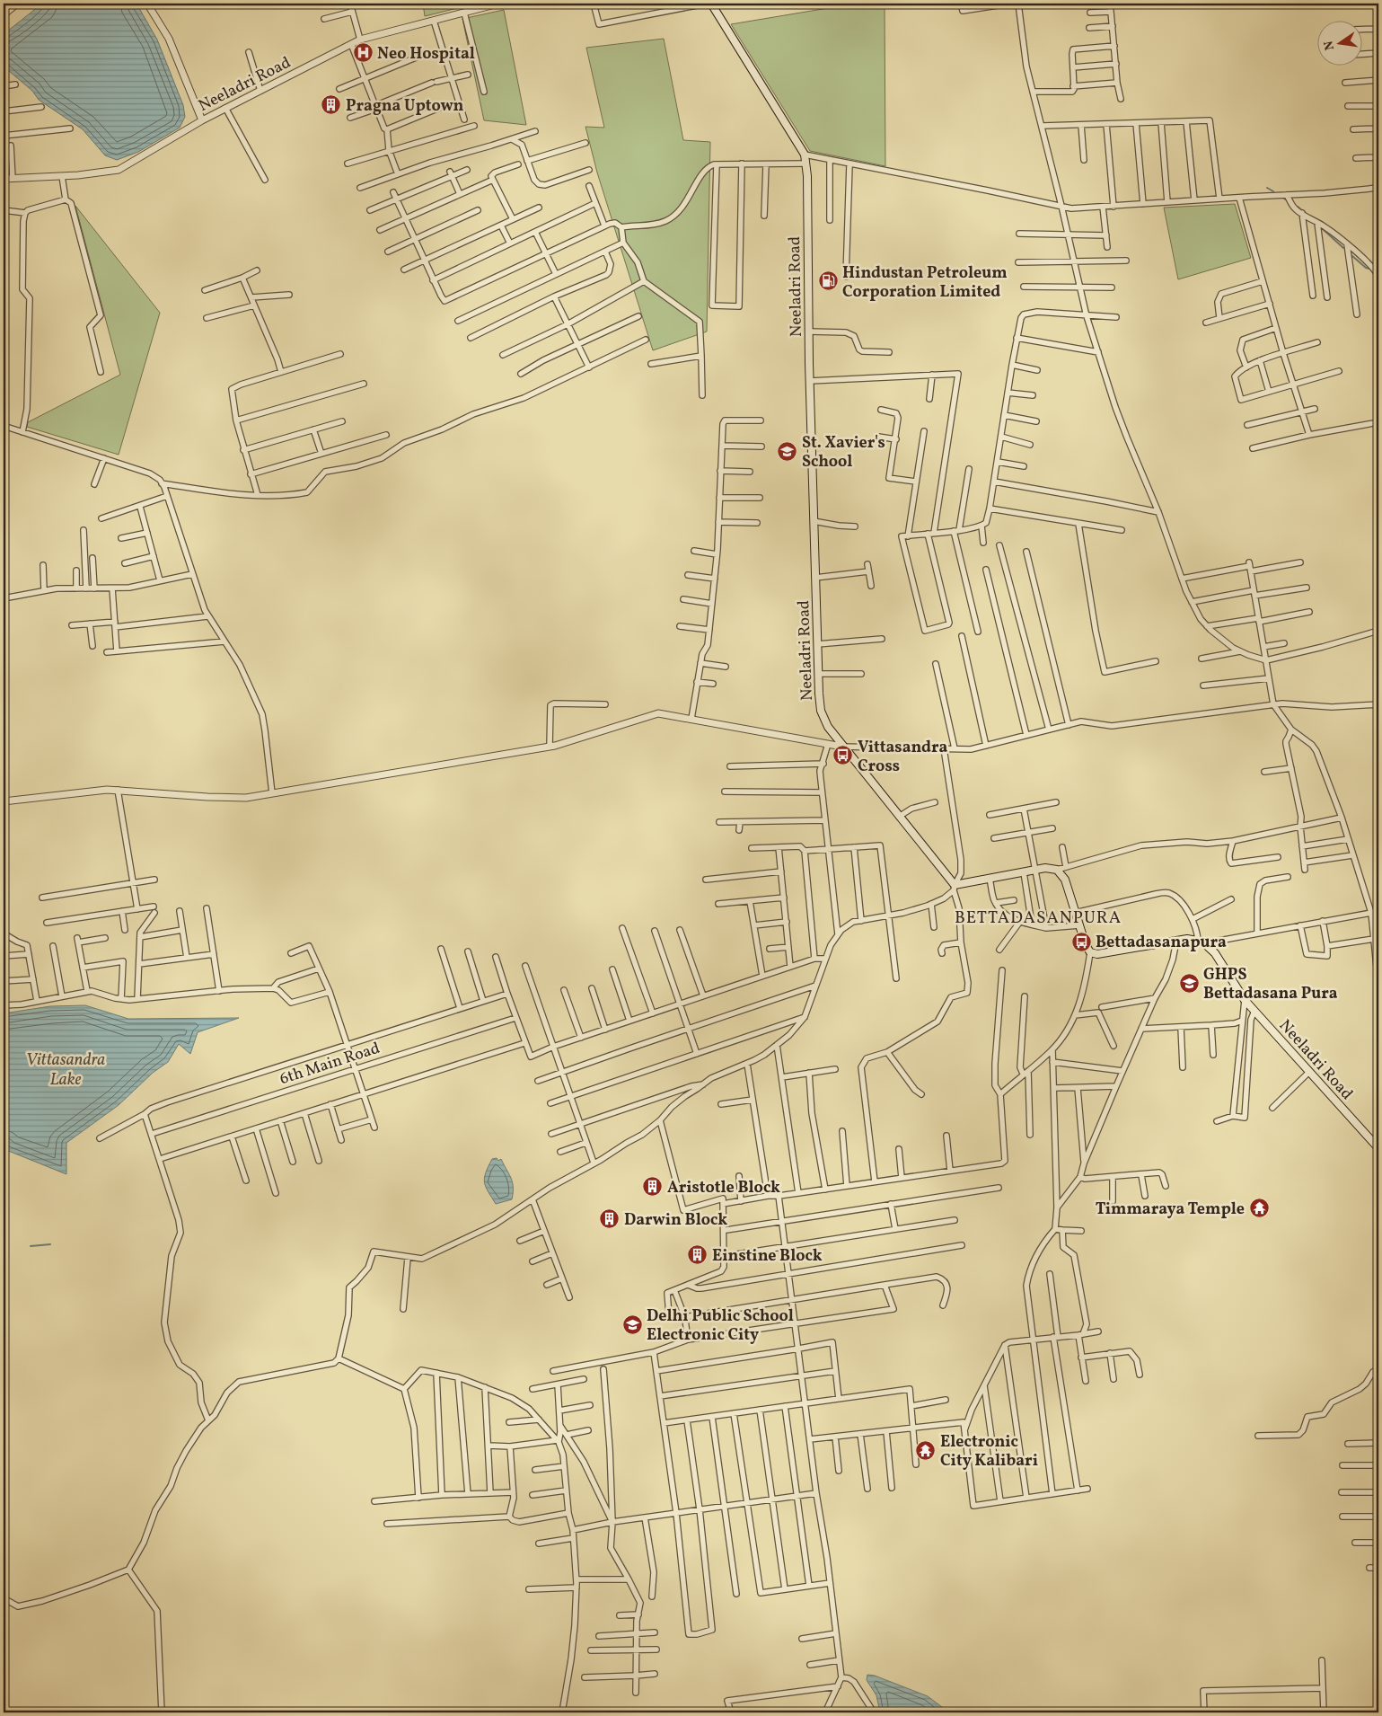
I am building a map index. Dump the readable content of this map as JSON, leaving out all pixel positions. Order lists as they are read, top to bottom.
{
  "streets": {
    "main road": ["Neeladri Road"],
    "street": ["6th Main Road"]
  },
  "districts": ["BETTADASANPURA"],
  "water": ["Vittasandra Lake"],
  "places": {
    "hospital": ["Neo Hospital"],
    "building": [
      "Pragna Uptown",
      "Aristotle Block",
      "Darwin Block",
      "Einstine Block"
    ],
    "fuel station": ["Hindustan Petroleum Corporation Limited"],
    "school or university": ["St. Xavier's School", "GHPS Bettadasana Pura", "Delhi Public School Electronic City"],
    "bus stop": ["Vittasandra Cross", "Bettadasanapura"],
    "temple": ["Timmaraya Temple", "Electronic City Kalibari"]
  },
  "north": "left"
}
